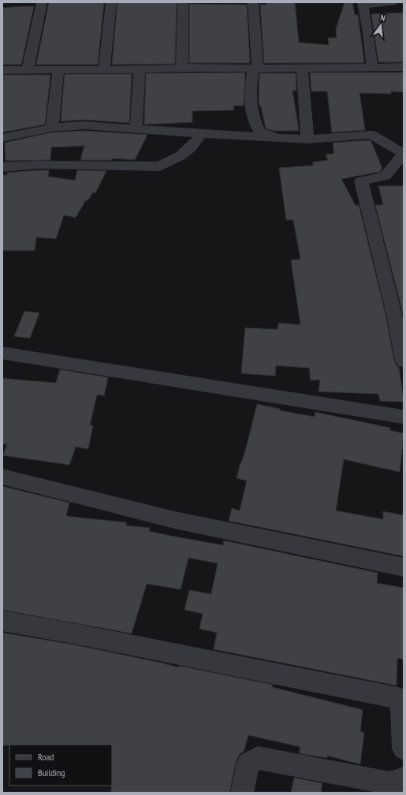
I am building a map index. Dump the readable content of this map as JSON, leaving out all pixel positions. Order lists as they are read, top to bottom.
{
  "legend": ["Road", "Building"],
  "north": "top"
}
